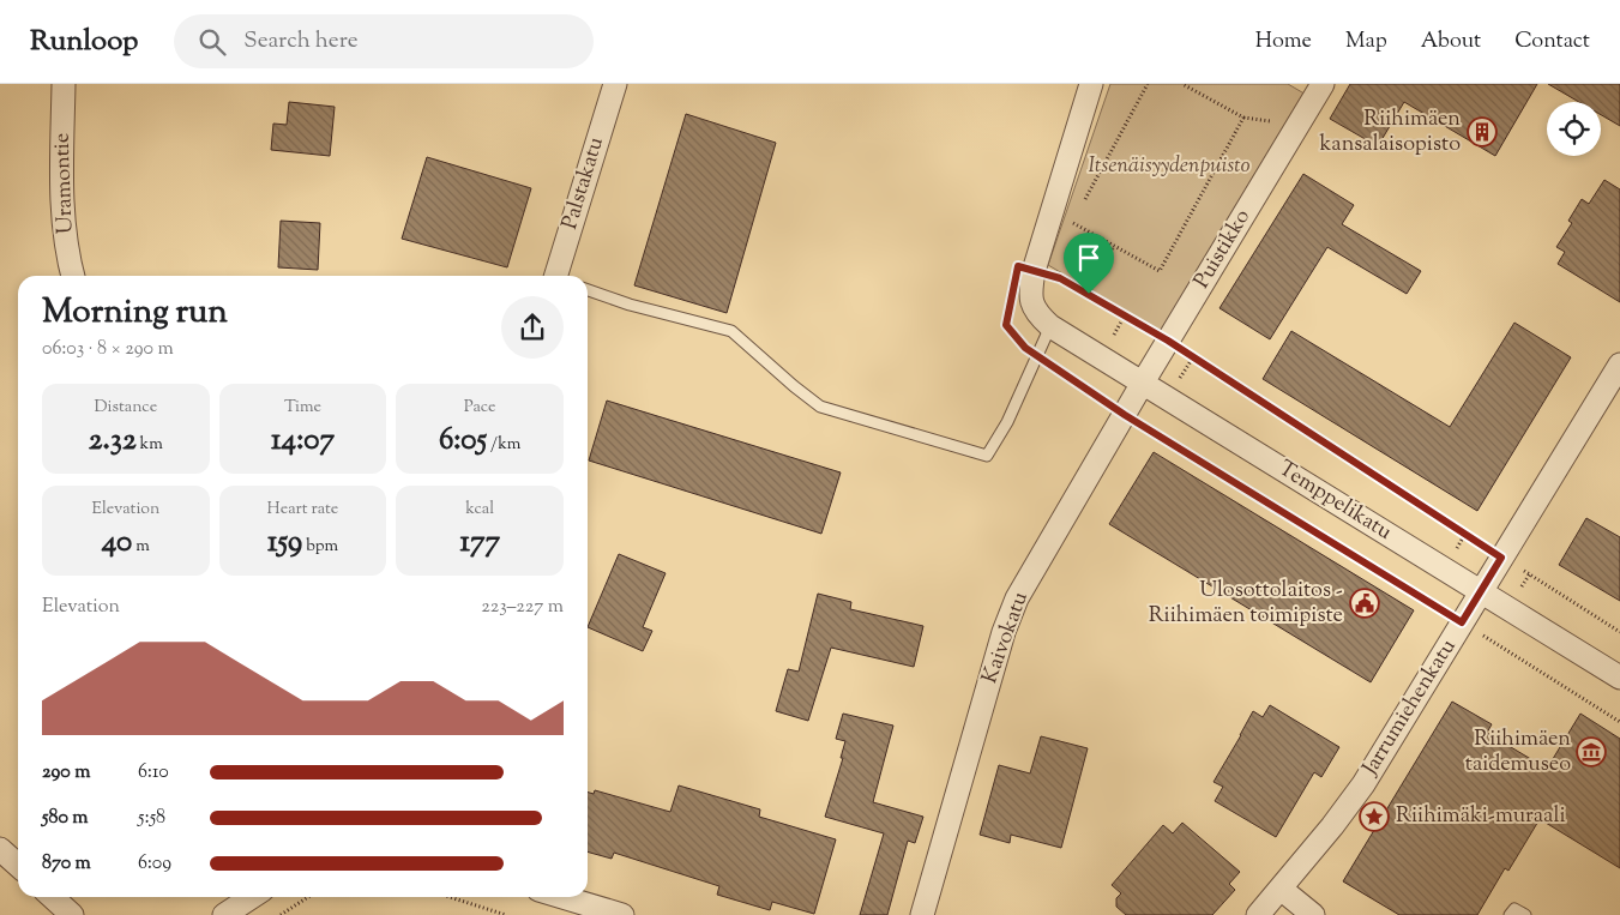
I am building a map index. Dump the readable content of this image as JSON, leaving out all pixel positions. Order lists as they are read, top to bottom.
{
  "streets": {
    "street": [
      "Uramontie",
      "Palstakatu",
      "Puistikko",
      "Temppelikatu",
      "Kaivokatu",
      "Jarrumiehenkatu"
    ]
  },
  "crossings": [
    ["Puistikko", "Temppelikatu"],
    ["Puistikko", "Kaivokatu"],
    ["Temppelikatu", "Kaivokatu"],
    ["Temppelikatu", "Jarrumiehenkatu"]
  ],
  "parks": ["Itsenäisyydenpuisto"],
  "places": {
    "building": ["Riihimäen kansalaisopisto"],
    "public building": ["Ulosottolaitos - Riihimäen toimipiste"],
    "museum": ["Riihimäen taidemuseo"],
    "place": ["Riihimäki-muraali"]
  },
  "page": {
    "header": "Runloop",
    "search": "Search here",
    "nav": [
      "Home",
      "Map",
      "About",
      "Contact"
    ],
    "heading": ["Morning run", "06:03 · 8 × 290 m"],
    "stats": [
      ["Distance", "2.32 km"],
      ["Time", "14:07"],
      ["Pace", "6:05 /km"],
      ["Elevation", "40 m"],
      ["Heart rate", "159 bpm"],
      ["kcal", "177"]
    ],
    "chart": ["Elevation", "223–227 m"],
    "list": [
      {
        "name": "290 m",
        "note": "6:10"
      },
      {
        "name": "580 m",
        "note": "5:58"
      },
      {
        "name": "870 m",
        "note": "6:09"
      }
    ]
  }
}
